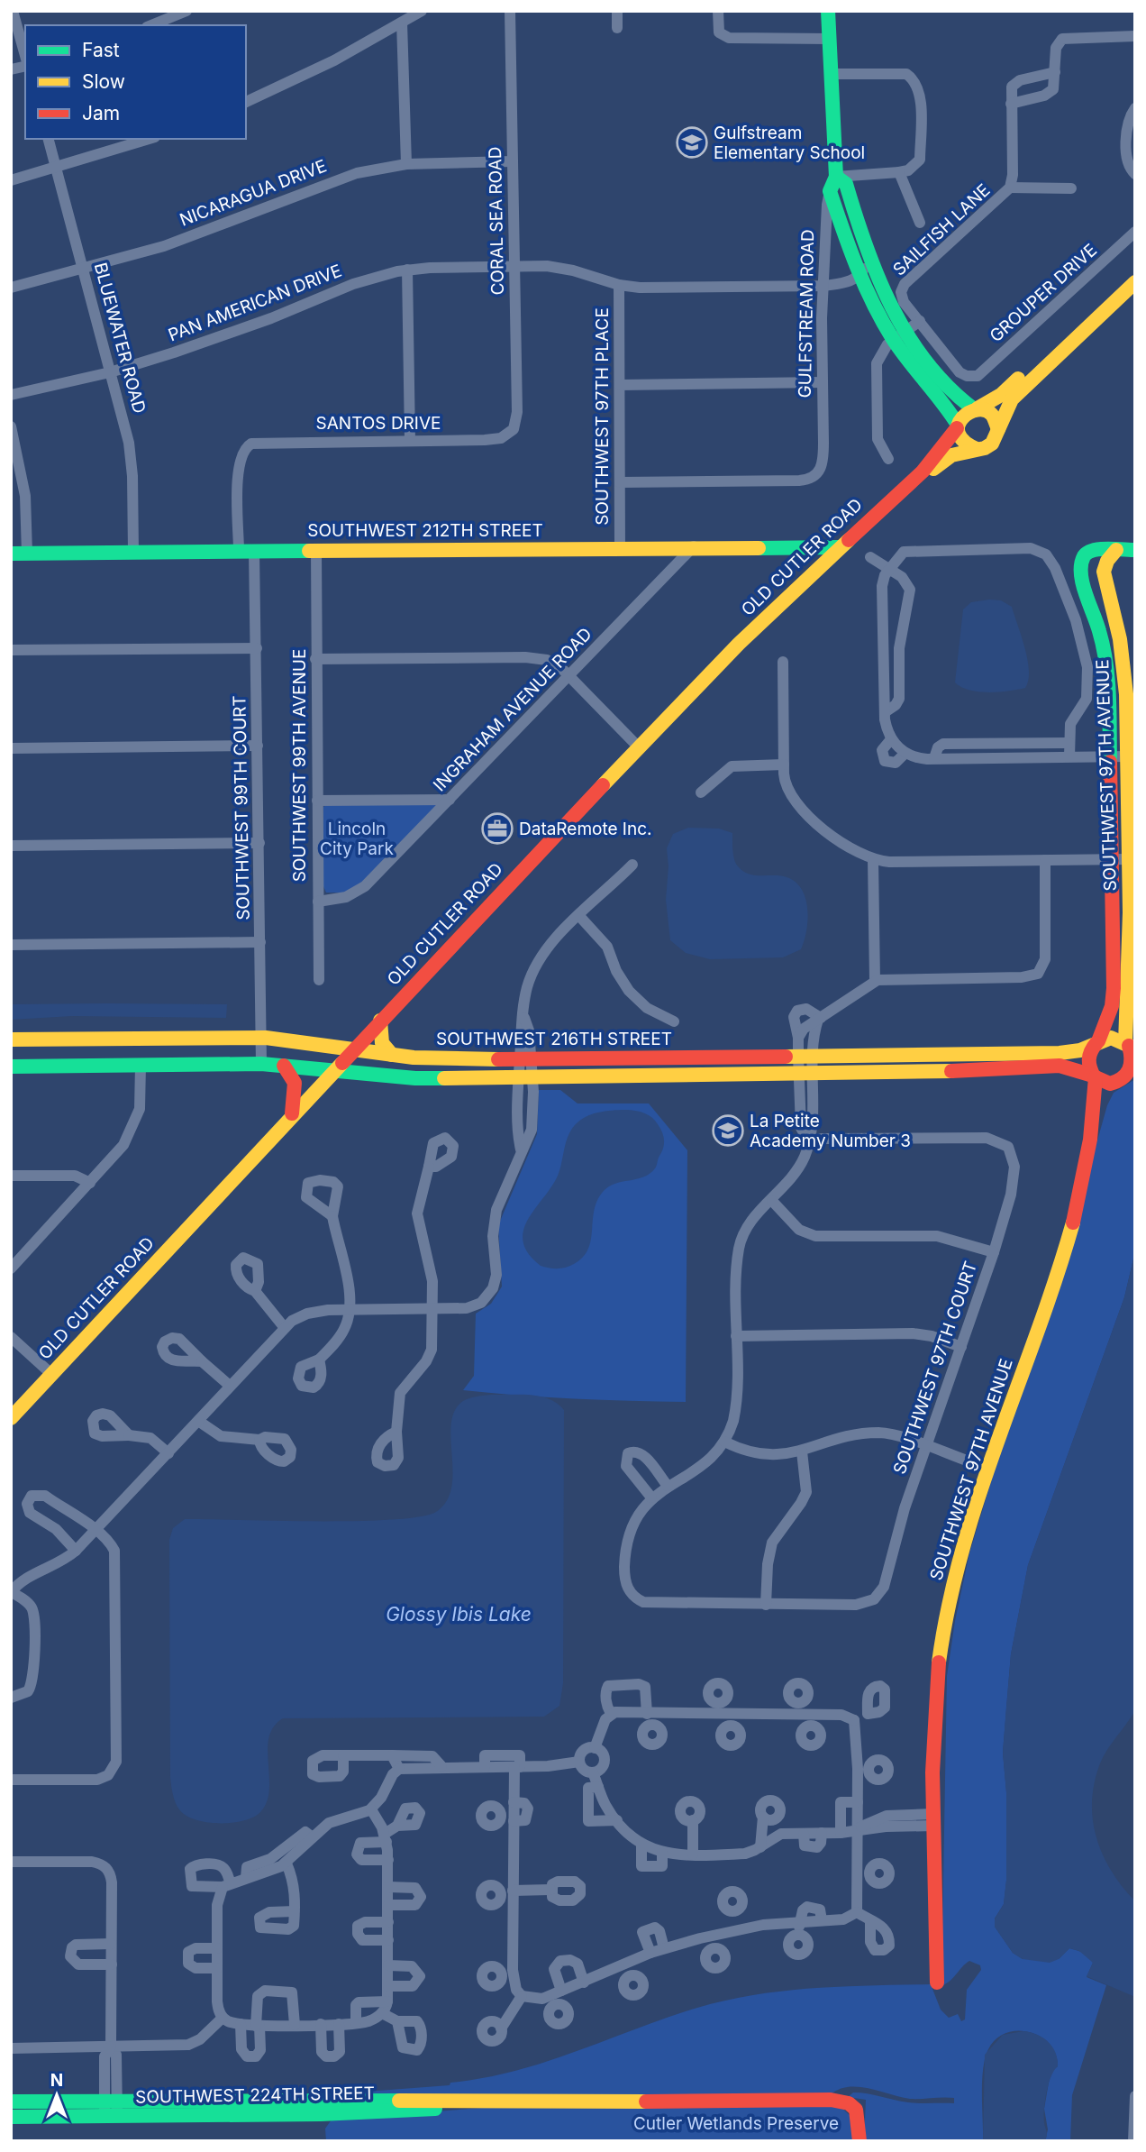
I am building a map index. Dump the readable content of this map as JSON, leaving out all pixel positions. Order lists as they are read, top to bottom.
{
  "streets": {
    "street": [
      "NICARAGUA DRIVE",
      "CORAL SEA ROAD",
      "SAILFISH LANE",
      "GROUPER DRIVE",
      "PAN AMERICAN DRIVE",
      "GULFSTREAM ROAD",
      "BLUEWATER ROAD",
      "SOUTHWEST 97TH PLACE",
      "SANTOS DRIVE",
      "SOUTHWEST 212TH STREET",
      "OLD CUTLER ROAD",
      "INGRAHAM AVENUE ROAD",
      "SOUTHWEST 99TH AVENUE",
      "SOUTHWEST 97TH AVENUE",
      "SOUTHWEST 99TH COURT",
      "SOUTHWEST 216TH STREET",
      "SOUTHWEST 97TH COURT",
      "SOUTHWEST 224TH STREET"
    ]
  },
  "crossings": [
    ["NICARAGUA DRIVE", "CORAL SEA ROAD"],
    ["NICARAGUA DRIVE", "BLUEWATER ROAD"],
    ["CORAL SEA ROAD", "PAN AMERICAN DRIVE"],
    ["CORAL SEA ROAD", "SANTOS DRIVE"],
    ["SAILFISH LANE", "GROUPER DRIVE"],
    ["PAN AMERICAN DRIVE", "GULFSTREAM ROAD"],
    ["PAN AMERICAN DRIVE", "BLUEWATER ROAD"],
    ["PAN AMERICAN DRIVE", "SOUTHWEST 97TH PLACE"],
    ["GULFSTREAM ROAD", "SOUTHWEST 97TH PLACE"],
    ["BLUEWATER ROAD", "SOUTHWEST 212TH STREET"],
    ["SOUTHWEST 97TH PLACE", "SOUTHWEST 212TH STREET"],
    ["SANTOS DRIVE", "SOUTHWEST 212TH STREET"],
    ["SOUTHWEST 212TH STREET", "OLD CUTLER ROAD"],
    ["SOUTHWEST 212TH STREET", "INGRAHAM AVENUE ROAD"],
    ["SOUTHWEST 212TH STREET", "SOUTHWEST 99TH AVENUE"],
    ["SOUTHWEST 212TH STREET", "SOUTHWEST 99TH COURT"],
    ["OLD CUTLER ROAD", "SOUTHWEST 216TH STREET"],
    ["INGRAHAM AVENUE ROAD", "SOUTHWEST 99TH AVENUE"],
    ["SOUTHWEST 97TH AVENUE", "SOUTHWEST 216TH STREET"],
    ["SOUTHWEST 99TH COURT", "SOUTHWEST 216TH STREET"]
  ],
  "water": ["Glossy Ibis Lake"],
  "parks": ["Lincoln City Park", "Cutler Wetlands Preserve"],
  "places": {
    "school or university": ["Gulfstream Elementary School", "La Petite Academy Number 3"],
    "office": ["DataRemote Inc."]
  },
  "legend": ["Fast", "Slow", "Jam"],
  "north": "top"
}
